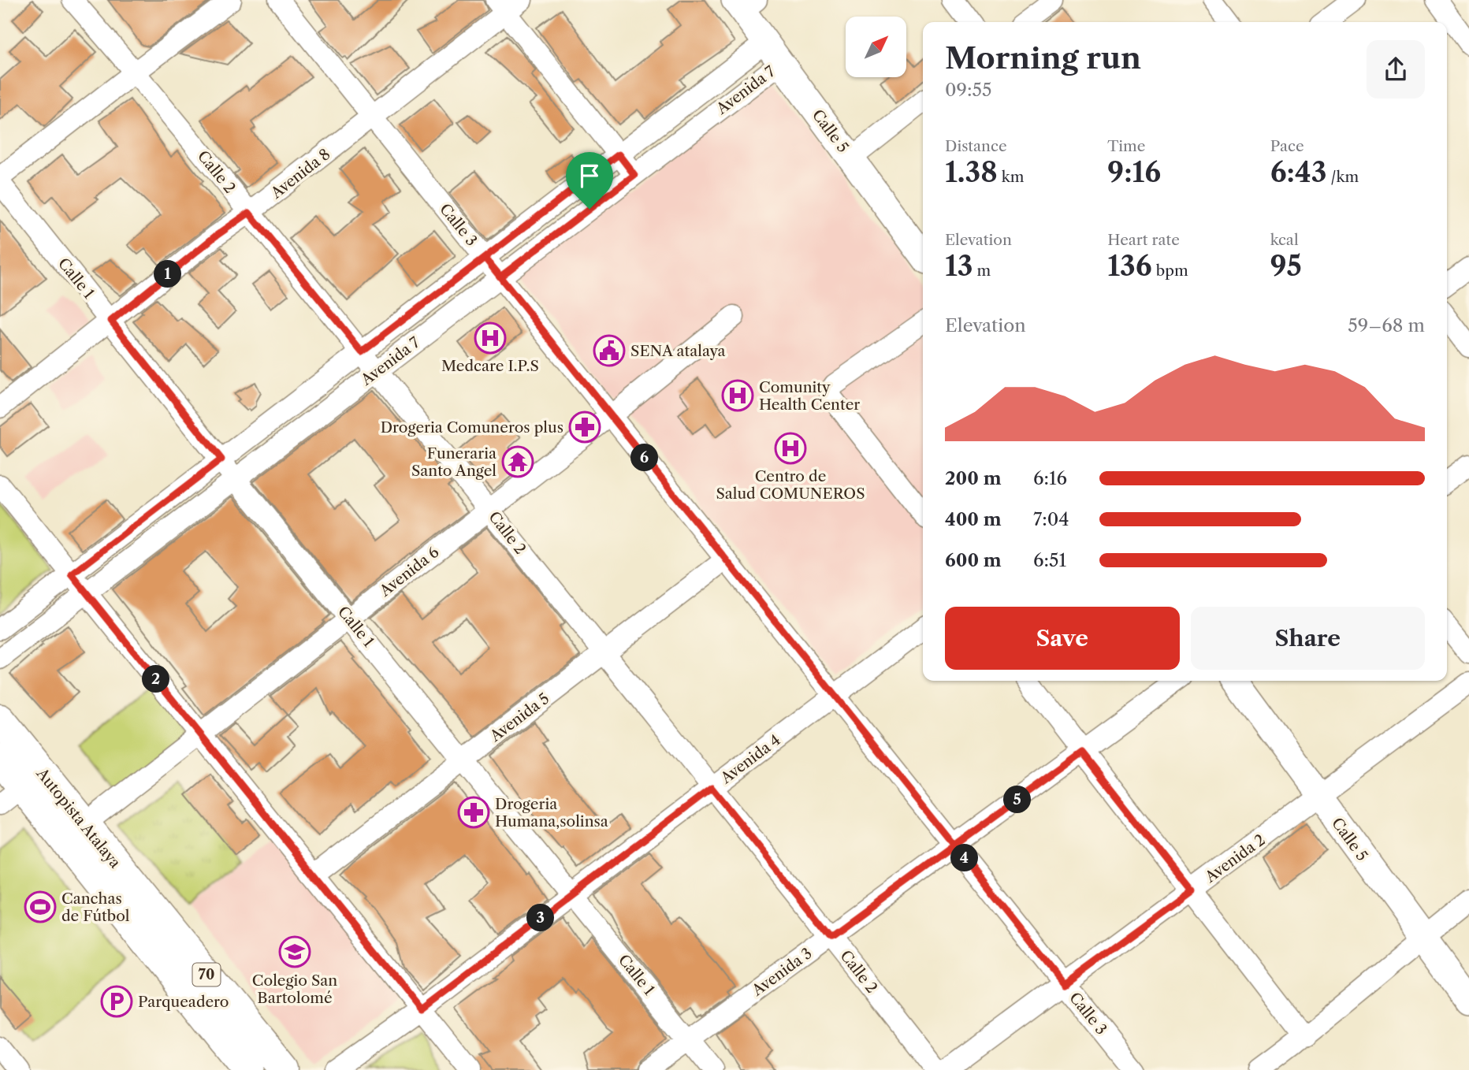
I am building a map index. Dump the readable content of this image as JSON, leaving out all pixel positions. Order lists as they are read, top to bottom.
{
  "streets": {
    "main road": ["Autopista Atalaya", "70"],
    "street": [
      "Avenida 7",
      "Calle 5",
      "Calle 2",
      "Avenida 8",
      "Calle 3",
      "Calle 1",
      "Avenida 6",
      "Avenida 5",
      "Avenida 4",
      "Avenida 2",
      "Avenida 3"
    ]
  },
  "crossings": [
    ["Avenida 7", "Calle 5"],
    ["Avenida 7", "Calle 2"],
    ["Avenida 7", "Calle 3"],
    ["Avenida 7", "Calle 1"],
    ["Calle 5", "Avenida 2"],
    ["Calle 2", "Avenida 8"],
    ["Calle 2", "Avenida 6"],
    ["Calle 2", "Avenida 5"],
    ["Calle 2", "Avenida 4"],
    ["Calle 2", "Avenida 3"],
    ["Avenida 8", "Calle 3"],
    ["Avenida 8", "Calle 1"],
    ["Calle 3", "Avenida 6"],
    ["Calle 3", "Avenida 5"],
    ["Calle 3", "Avenida 4"],
    ["Calle 3", "Avenida 2"],
    ["Calle 3", "Avenida 3"],
    ["Calle 1", "Avenida 6"],
    ["Calle 1", "Avenida 5"],
    ["Calle 1", "Avenida 4"],
    ["Calle 1", "Avenida 3"],
    ["Avenida 6", "Autopista Atalaya"]
  ],
  "places": {
    "hospital": ["Medcare I.P.S", "Comunity Health Center", "Centro de Salud COMUNEROS"],
    "public building": ["SENA atalaya"],
    "pharmacy": ["Drogeria Comuneros plus", "Drogeria Humana,solinsa"],
    "temple": ["Funeraria Santo Angel"],
    "sports": ["Canchas de Fútbol"],
    "school or university": ["Colegio San Bartolomé"],
    "parking": ["Parqueadero"]
  },
  "north": "top right",
  "page": {
    "heading": ["Morning run", "09:55"],
    "stats": [
      ["Distance", "1.38 km"],
      ["Time", "9:16"],
      ["Pace", "6:43 /km"],
      ["Elevation", "13 m"],
      ["Heart rate", "136 bpm"],
      ["kcal", "95"]
    ],
    "pins": [
      "1",
      "6",
      "2",
      "5",
      "4",
      "3"
    ],
    "chart": ["Elevation", "59–68 m"],
    "list": [
      {
        "name": "200 m",
        "note": "6:16"
      },
      {
        "name": "400 m",
        "note": "7:04"
      },
      {
        "name": "600 m",
        "note": "6:51"
      }
    ],
    "buttons": ["Save", "Share"]
  }
}
